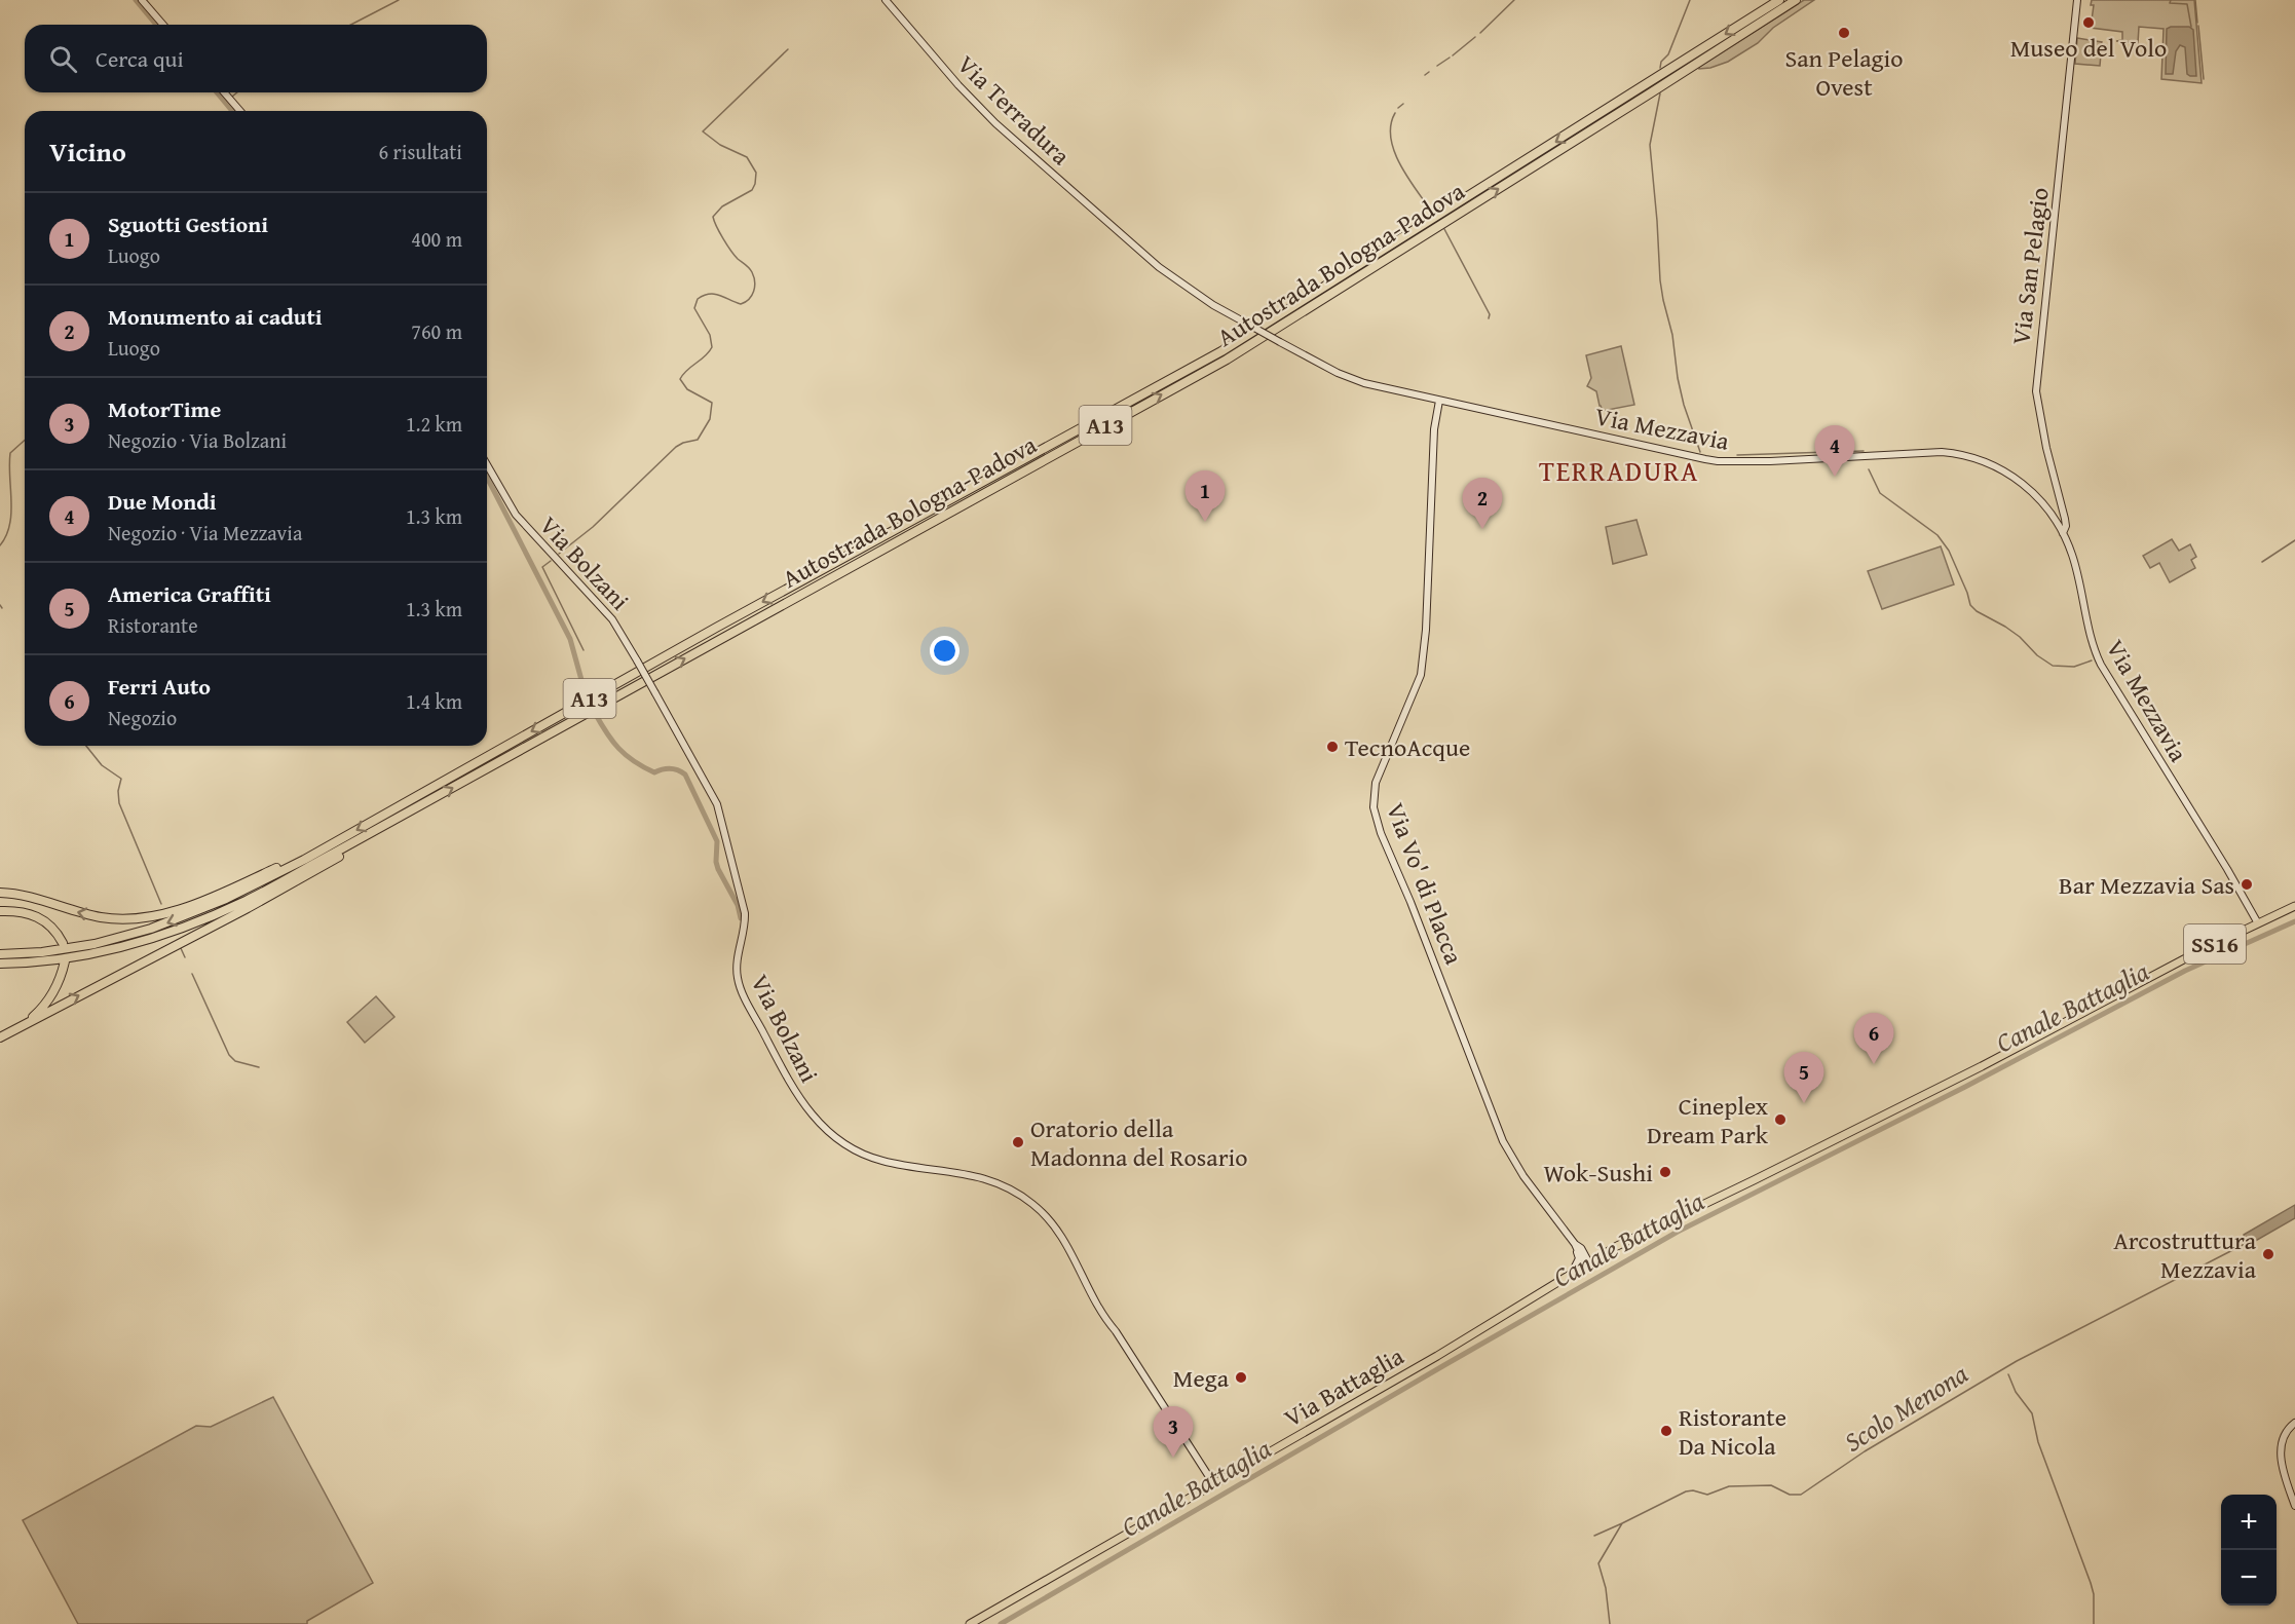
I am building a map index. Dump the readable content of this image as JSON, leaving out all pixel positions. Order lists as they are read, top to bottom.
{
  "streets": {
    "highway": ["Autostrada Bologna-Padova", "A13"],
    "main road": ["SS16", "Via Battaglia"],
    "street": [
      "Via Terradura",
      "Via San Pelagio",
      "Via Mezzavia",
      "Via Bolzani",
      "Via Vo' di Placca"
    ]
  },
  "crossings": [
    ["Via Terradura", "Via Mezzavia"],
    ["Autostrada Bologna-Padova", "A13"],
    ["Via San Pelagio", "Via Mezzavia"],
    ["Via Mezzavia", "Via Vo' di Placca"],
    ["Via Mezzavia", "SS16"],
    ["Via Bolzani", "Via Battaglia"],
    ["Via Vo' di Placca", "SS16"],
    ["SS16", "Via Battaglia"]
  ],
  "districts": ["TERRADURA"],
  "water": ["Canale Battaglia", "Scolo Menona"],
  "places": [
    "Museo del Volo",
    "San Pelagio Ovest",
    "TecnoAcque",
    "Bar Mezzavia Sas",
    "Cineplex Dream Park",
    "Oratorio della Madonna del Rosario",
    "Wok-Sushi",
    "Arcostruttura Mezzavia",
    "Mega",
    "Ristorante Da Nicola"
  ],
  "page": {
    "search": "Cerca qui",
    "heading": ["Vicino", "6 risultati"],
    "list": [
      {
        "mark": "1",
        "name": "Sguotti Gestioni",
        "note": "Luogo",
        "value": "400 m"
      },
      {
        "mark": "2",
        "name": "Monumento ai caduti",
        "note": "Luogo",
        "value": "760 m"
      },
      {
        "mark": "3",
        "name": "MotorTime",
        "note": "Negozio · Via Bolzani",
        "value": "1.2 km"
      },
      {
        "mark": "4",
        "name": "Due Mondi",
        "note": "Negozio · Via Mezzavia",
        "value": "1.3 km"
      },
      {
        "mark": "5",
        "name": "America Graffiti",
        "note": "Ristorante",
        "value": "1.3 km"
      },
      {
        "mark": "6",
        "name": "Ferri Auto",
        "note": "Negozio",
        "value": "1.4 km"
      }
    ],
    "pins": [
      "4",
      "1",
      "2",
      "6",
      "5",
      "3"
    ],
    "map_buttons": ["+", "−"]
  }
}
